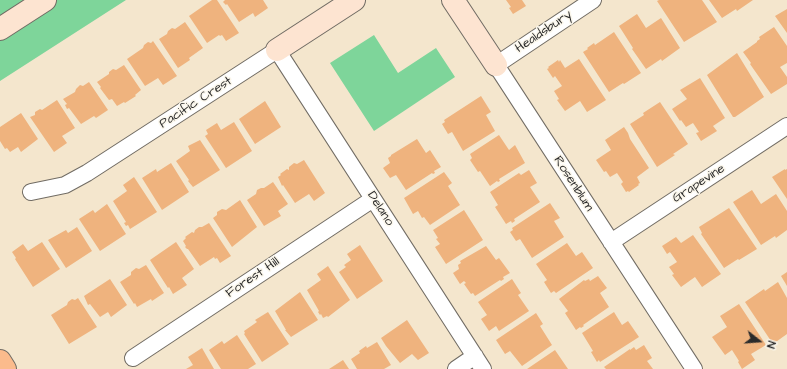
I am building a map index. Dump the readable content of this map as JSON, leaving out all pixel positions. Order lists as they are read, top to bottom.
{
  "streets": {
    "street": [
      "Healdsbury",
      "Pacific Crest",
      "Rosenblum",
      "Grapevine",
      "Delano",
      "Forest Hill"
    ]
  },
  "crossings": [
    ["Healdsbury", "Rosenblum"],
    ["Pacific Crest", "Delano"],
    ["Rosenblum", "Grapevine"],
    ["Delano", "Forest Hill"]
  ],
  "north": "right"
}
